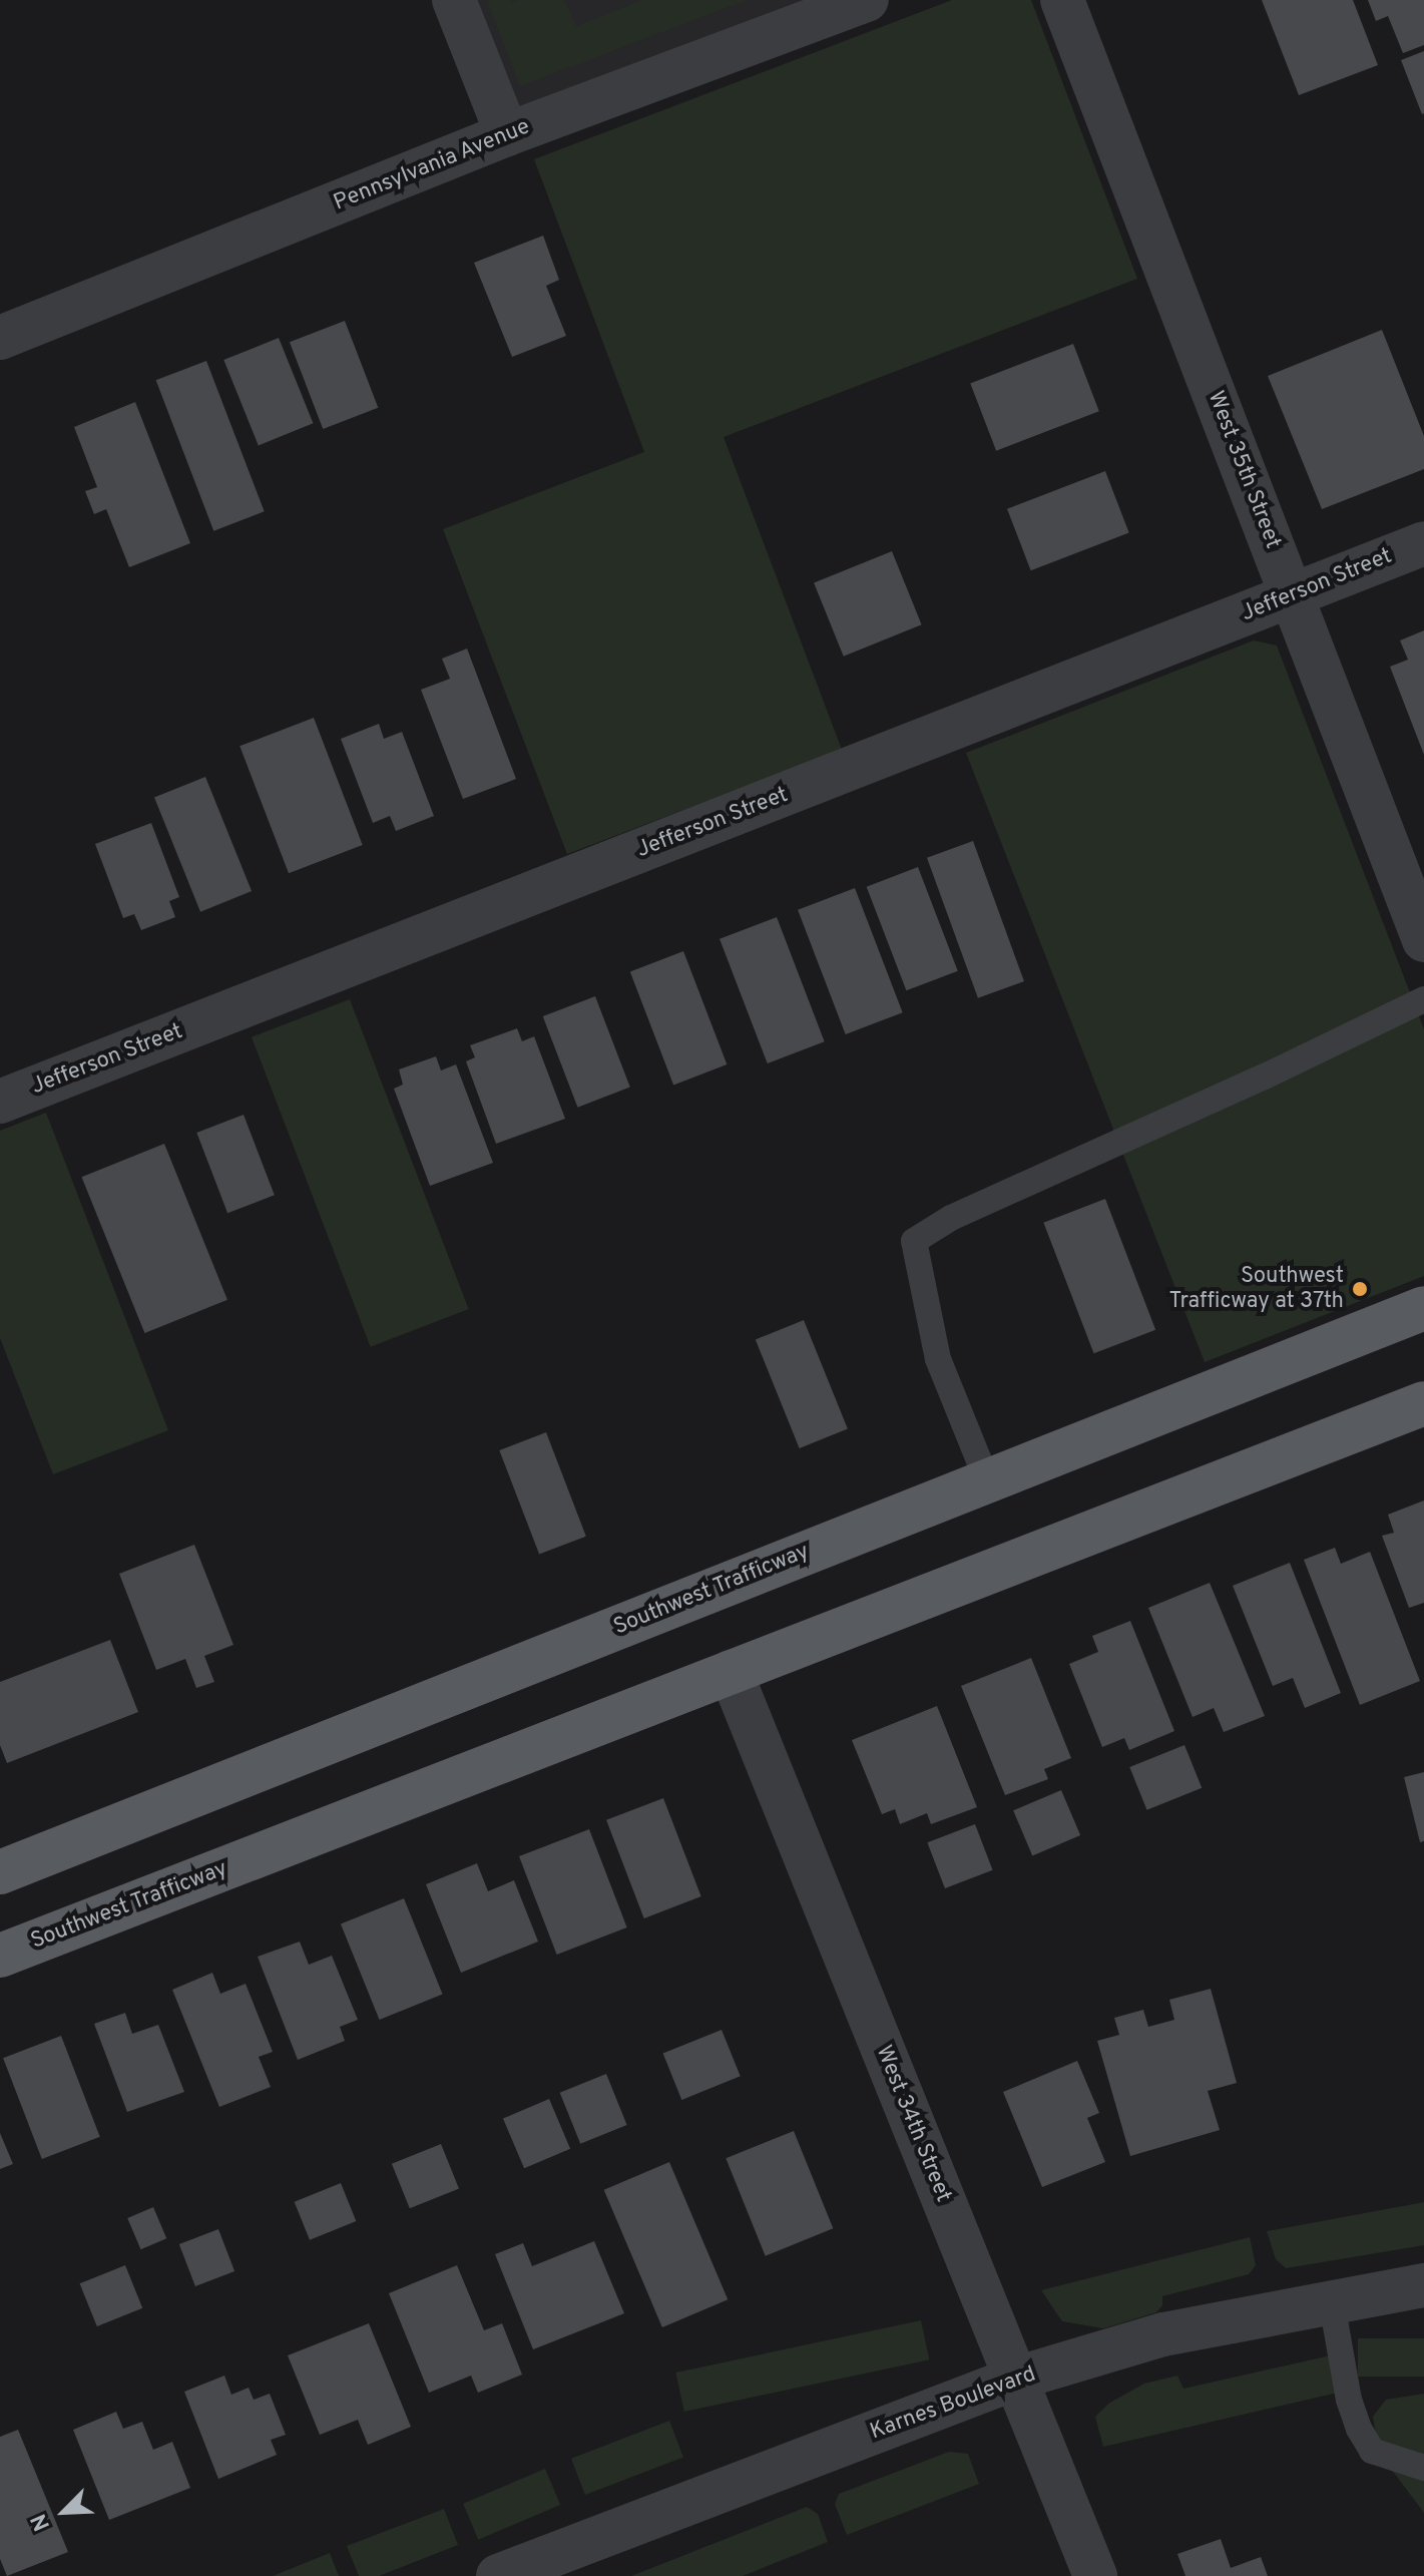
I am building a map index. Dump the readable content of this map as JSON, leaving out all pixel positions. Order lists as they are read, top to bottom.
{
  "streets": {
    "main road": ["Southwest Trafficway"],
    "street": [
      "Pennsylvania Avenue",
      "West 35th Street",
      "Jefferson Street",
      "West 34th Street",
      "Karnes Boulevard"
    ]
  },
  "crossings": [
    ["West 35th Street", "Jefferson Street"],
    ["Southwest Trafficway", "West 34th Street"],
    ["West 34th Street", "Karnes Boulevard"]
  ],
  "places": ["Southwest Trafficway at 37th"],
  "north": "bottom left"
}
